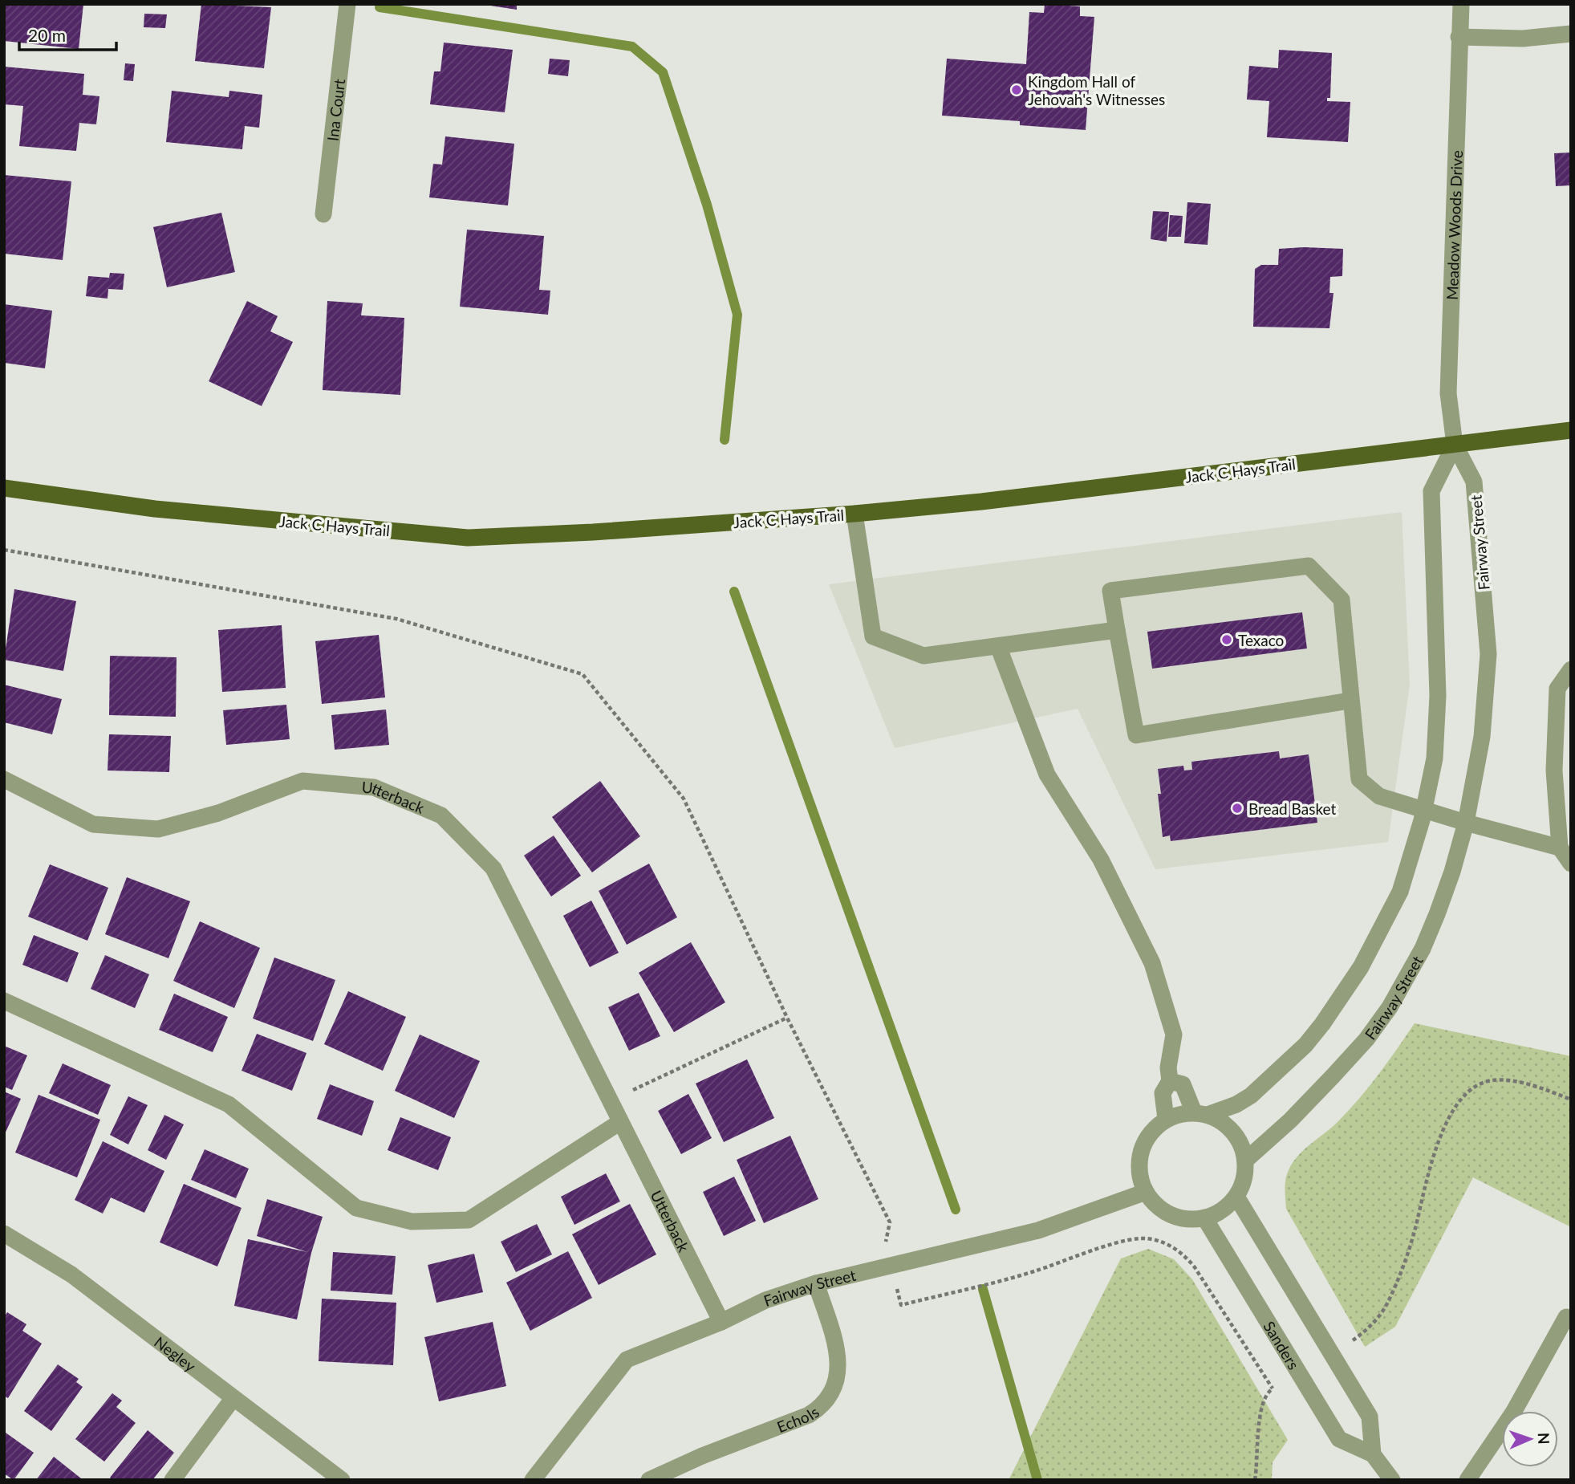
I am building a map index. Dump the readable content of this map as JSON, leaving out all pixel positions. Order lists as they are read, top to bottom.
{
  "streets": {
    "main road": ["Jack C Hays Trail"],
    "street": [
      "Ina Court",
      "Meadow Woods Drive",
      "Fairway Street",
      "Utterback",
      "Sanders",
      "Negley",
      "Echols"
    ]
  },
  "crossings": [
    ["Meadow Woods Drive", "Jack C Hays Trail"],
    ["Meadow Woods Drive", "Fairway Street"],
    ["Jack C Hays Trail", "Fairway Street"],
    ["Fairway Street", "Utterback"],
    ["Fairway Street", "Sanders"],
    ["Fairway Street", "Echols"]
  ],
  "places": ["Kingdom Hall of Jehovah's Witnesses", "Texaco", "Bread Basket"],
  "scale_bar": "20 m",
  "north": "right"
}
